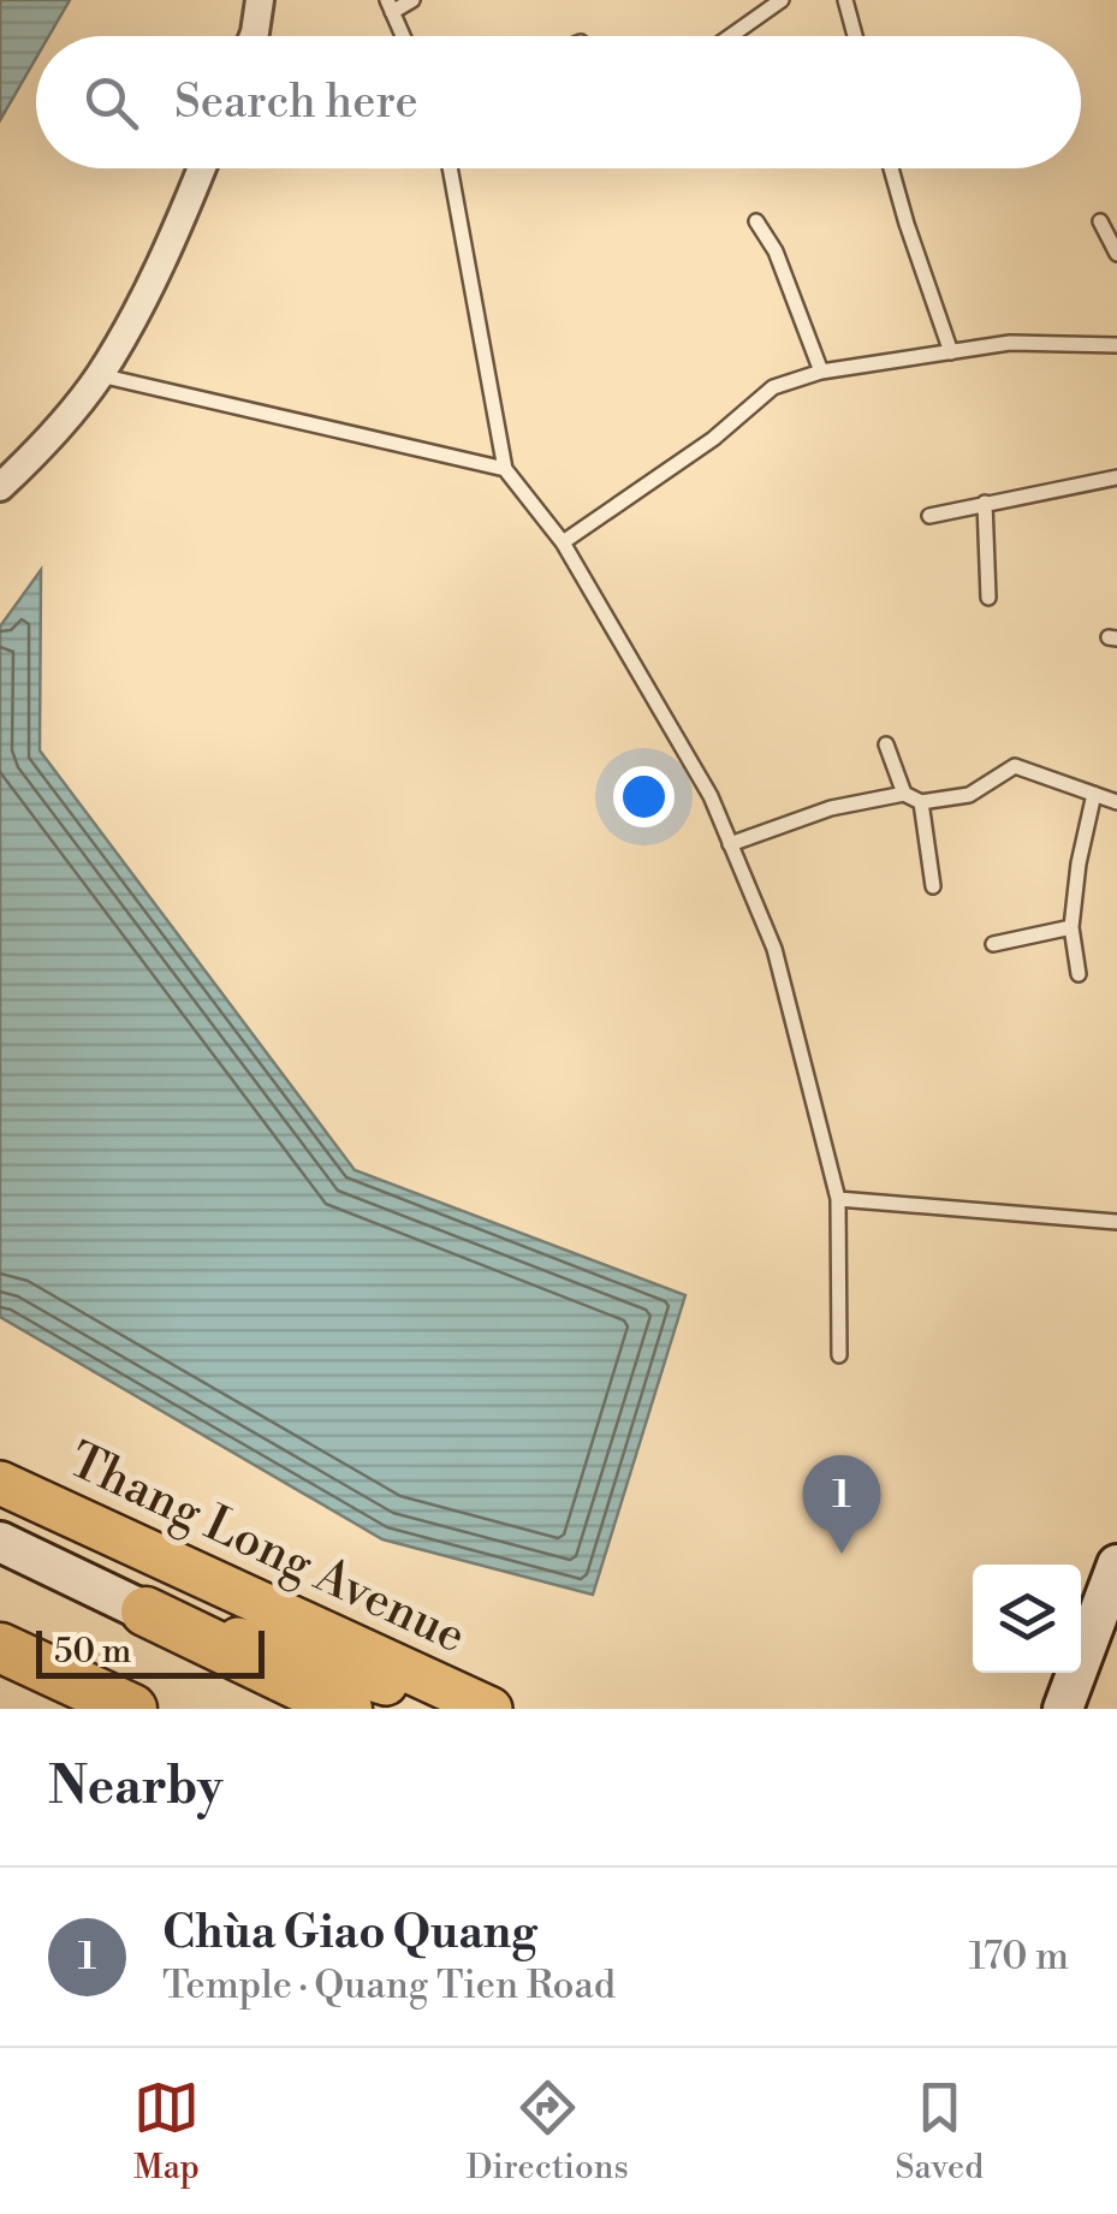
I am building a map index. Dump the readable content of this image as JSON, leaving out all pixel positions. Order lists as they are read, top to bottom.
{
  "streets": {
    "main road": ["Thang Long Avenue"]
  },
  "scale_bar": "50 m",
  "page": {
    "search": "Search here",
    "pins": "1",
    "scale": "50 m",
    "heading": "Nearby",
    "list": [
      {
        "mark": "1",
        "name": "Chùa Giao Quang",
        "note": "Temple · Quang Tien Road",
        "value": "170 m"
      }
    ],
    "nav": ["Map", "Directions", "Saved"]
  }
}
